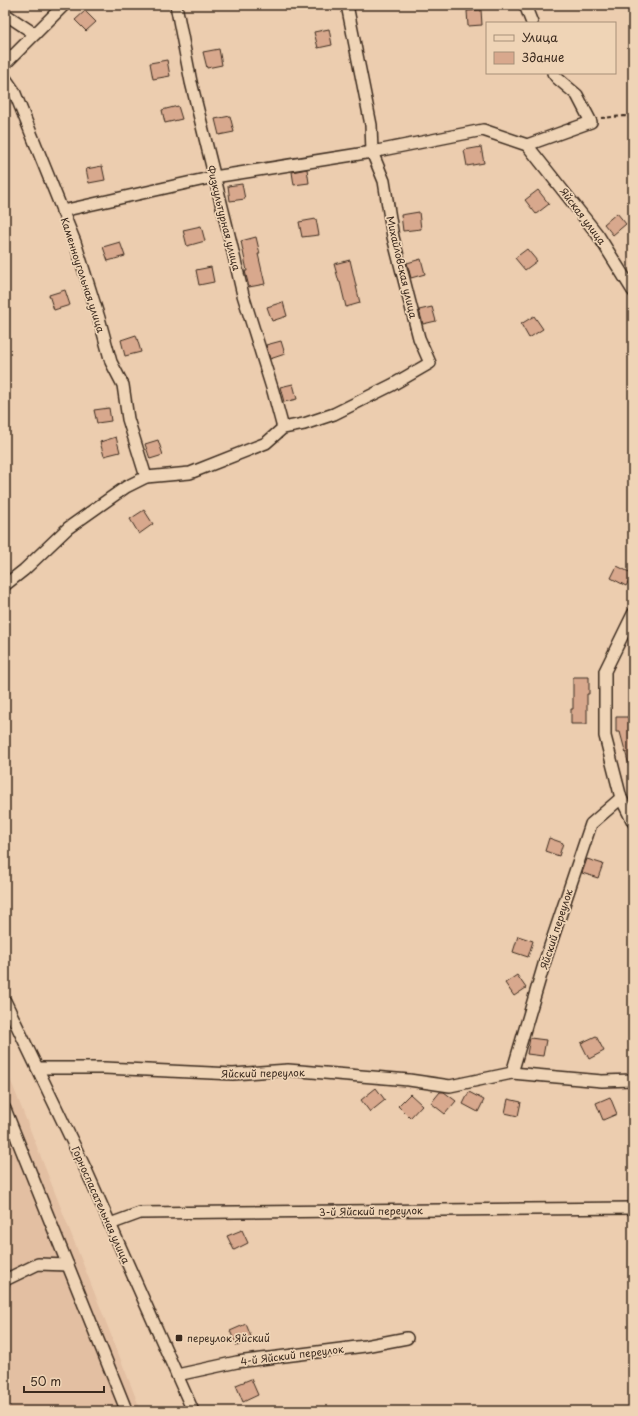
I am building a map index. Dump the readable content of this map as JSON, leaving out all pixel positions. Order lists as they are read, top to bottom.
{
  "streets": {
    "street": [
      "Яйская улица",
      "Физкультурная улица",
      "Михайловская улица",
      "Каменноугольная улица",
      "Яйский переулок",
      "Горноспасательная улица",
      "3-й Яйский переулок",
      "4-й Яйский переулок"
    ]
  },
  "crossings": [
    ["Физкультурная улица", "Михайловская улица"],
    ["Яйский переулок", "Горноспасательная улица"],
    ["Горноспасательная улица", "3-й Яйский переулок"],
    ["Горноспасательная улица", "4-й Яйский переулок"]
  ],
  "places": {
    "transit": ["переулок Яйский"]
  },
  "legend": ["Улица", "Здание"],
  "scale_bar": "50 m"
}
